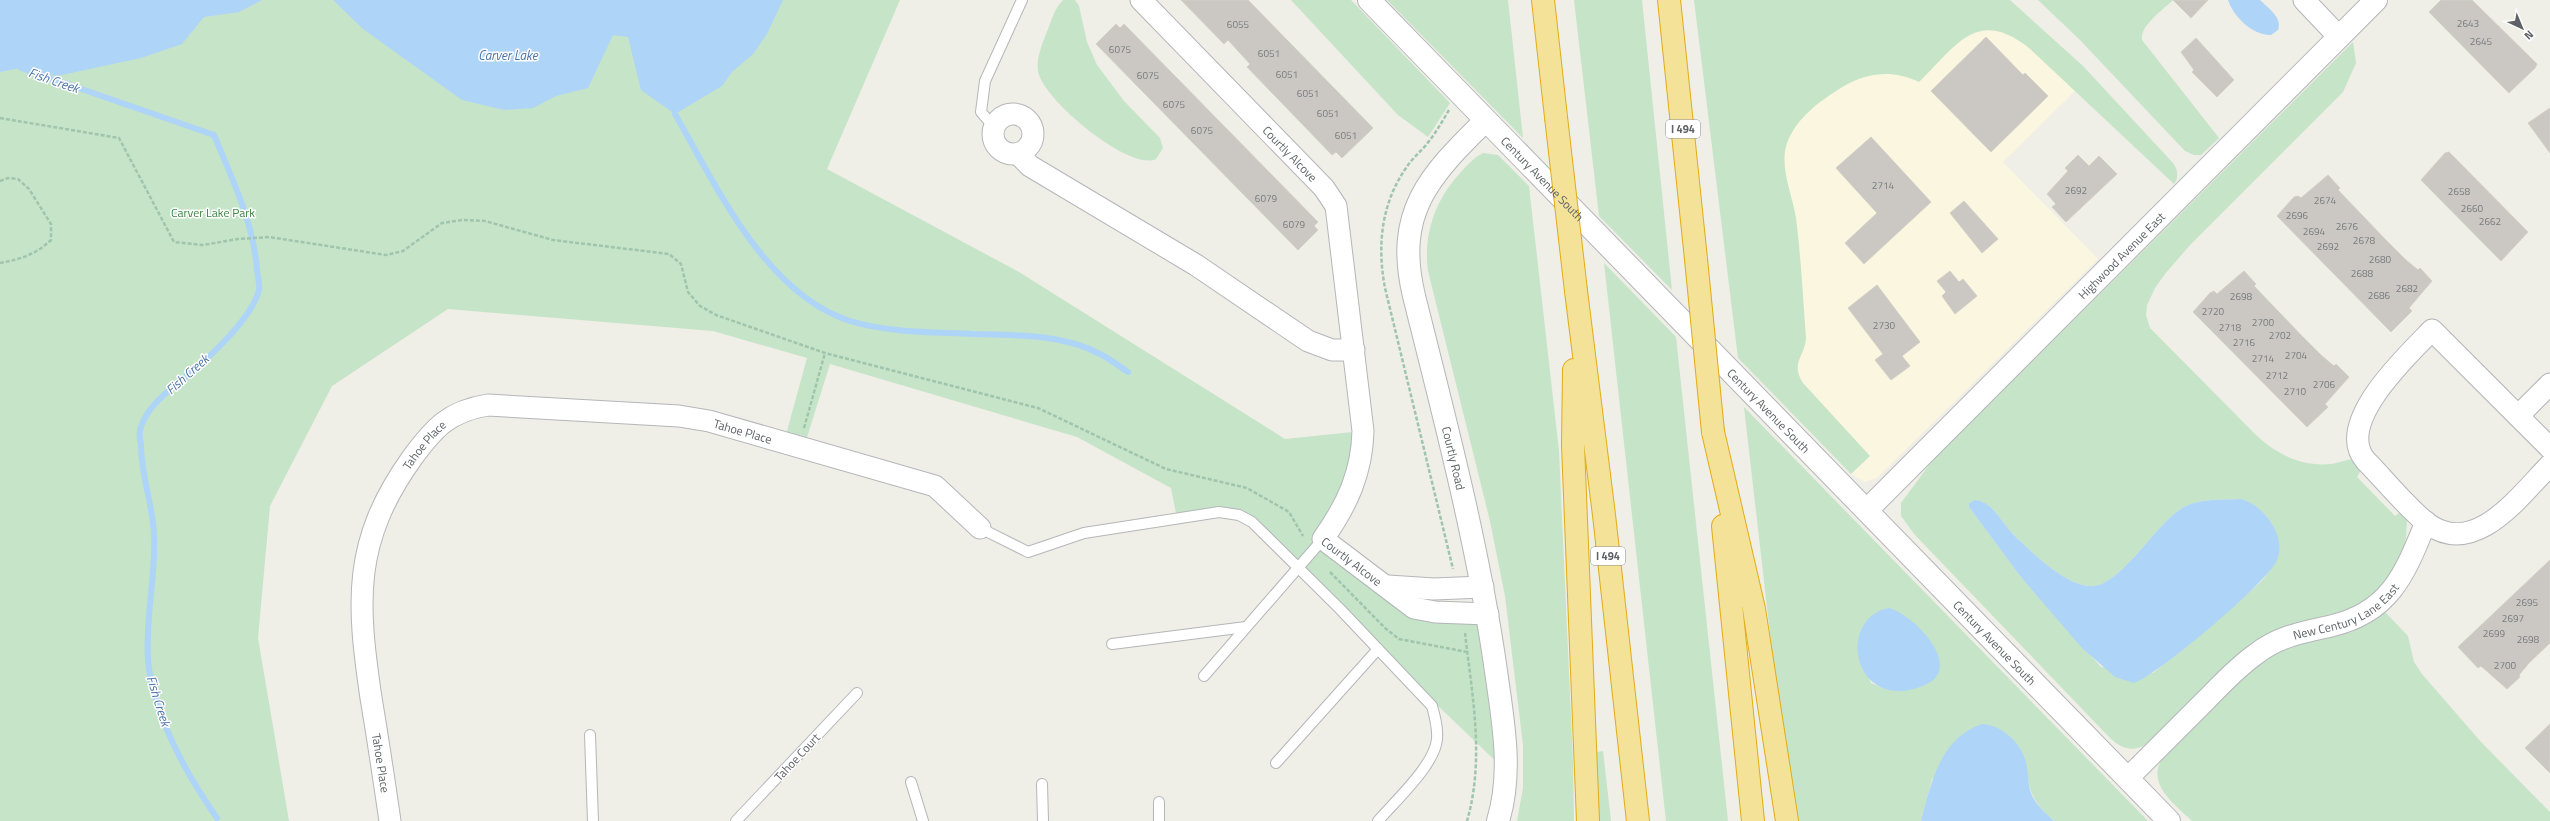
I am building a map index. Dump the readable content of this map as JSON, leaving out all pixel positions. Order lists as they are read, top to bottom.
{
  "streets": {
    "highway": ["I 494"],
    "street": [
      "Courtly Alcove",
      "Century Avenue South",
      "Highwood Avenue East",
      "Tahoe Place",
      "Courtly Road",
      "New Century Lane East"
    ],
    "lane": ["Tahoe Court"]
  },
  "crossings": [
    ["Courtly Alcove", "Courtly Road"],
    ["Century Avenue South", "Highwood Avenue East"],
    ["Century Avenue South", "Courtly Road"],
    ["Century Avenue South", "New Century Lane East"]
  ],
  "water": ["Carver Lake", "Fish Creek"],
  "parks": ["Carver Lake Park"],
  "house_numbers": [
    "2643",
    "6055",
    "2645",
    "6075",
    "6051",
    "6051",
    "6075",
    "6051",
    "6075",
    "6051",
    "6075",
    "6051",
    "2714",
    "2692",
    "2658",
    "6079",
    "2674",
    "2660",
    "2696",
    "2662",
    "6079",
    "2676",
    "2694",
    "2678",
    "2692",
    "2680",
    "2688",
    "2682",
    "2686",
    "2698",
    "2720",
    "2700",
    "2730",
    "2718",
    "2702",
    "2716",
    "2704",
    "2714",
    "2712",
    "2706",
    "2710",
    "2695",
    "2697",
    "2699",
    "2698",
    "2700"
  ],
  "north": "bottom right"
}
